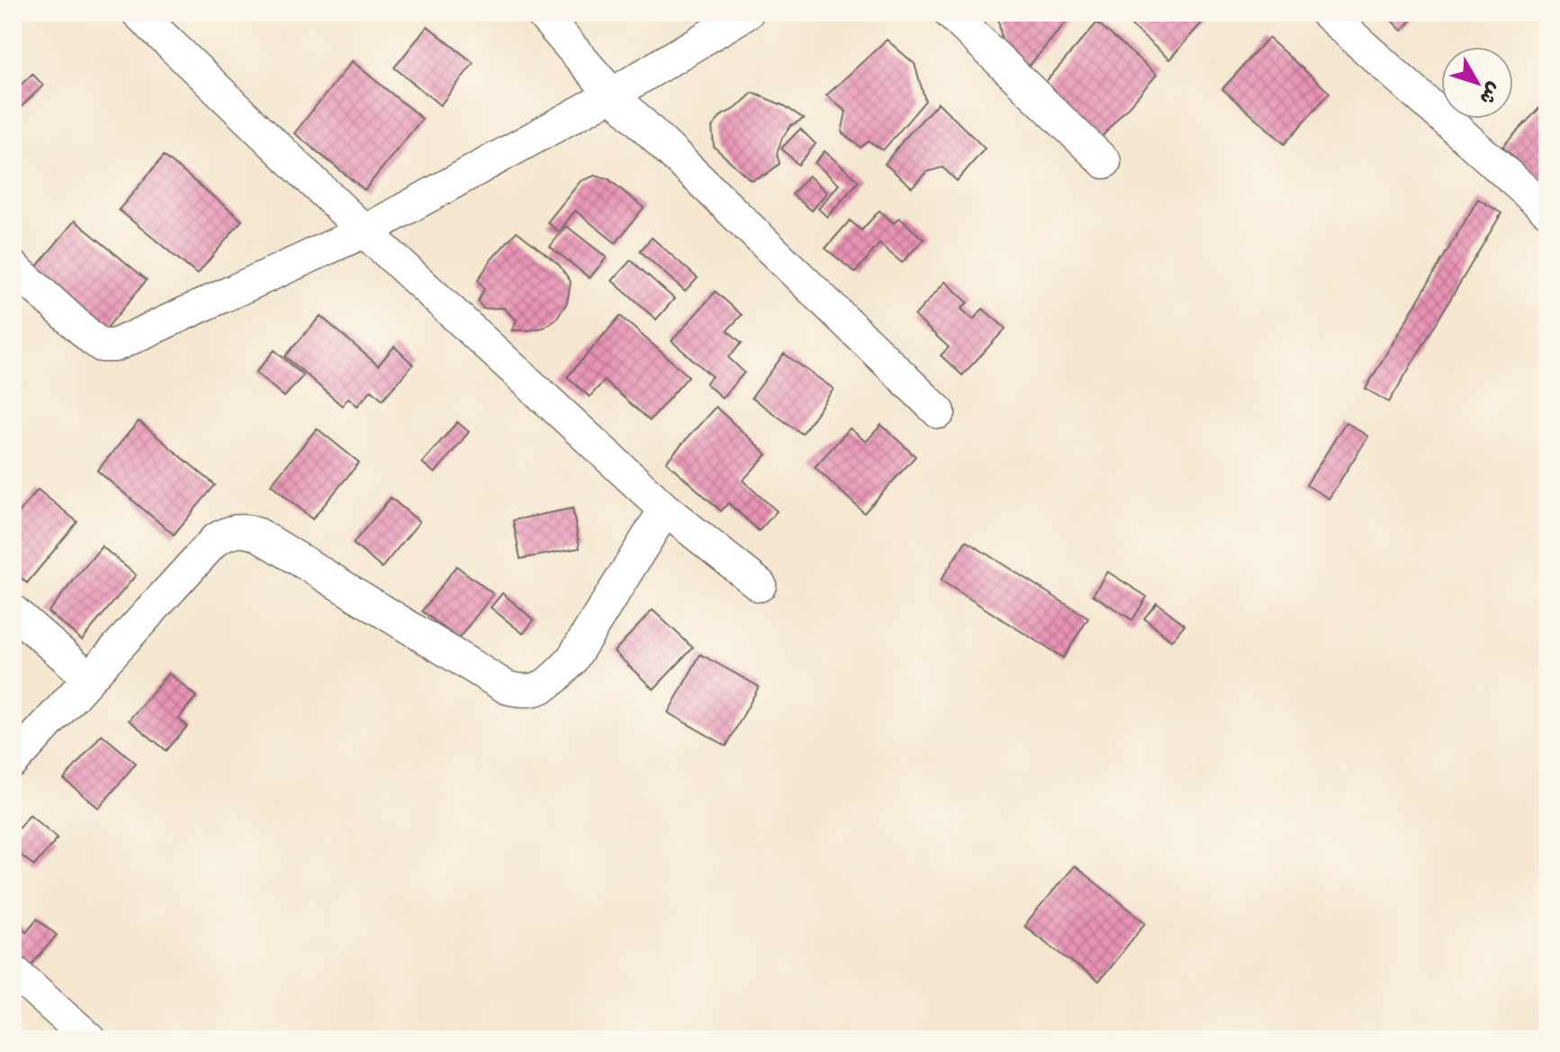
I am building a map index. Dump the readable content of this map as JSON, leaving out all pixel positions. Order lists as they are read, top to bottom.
{
  "north": "bottom right"
}
